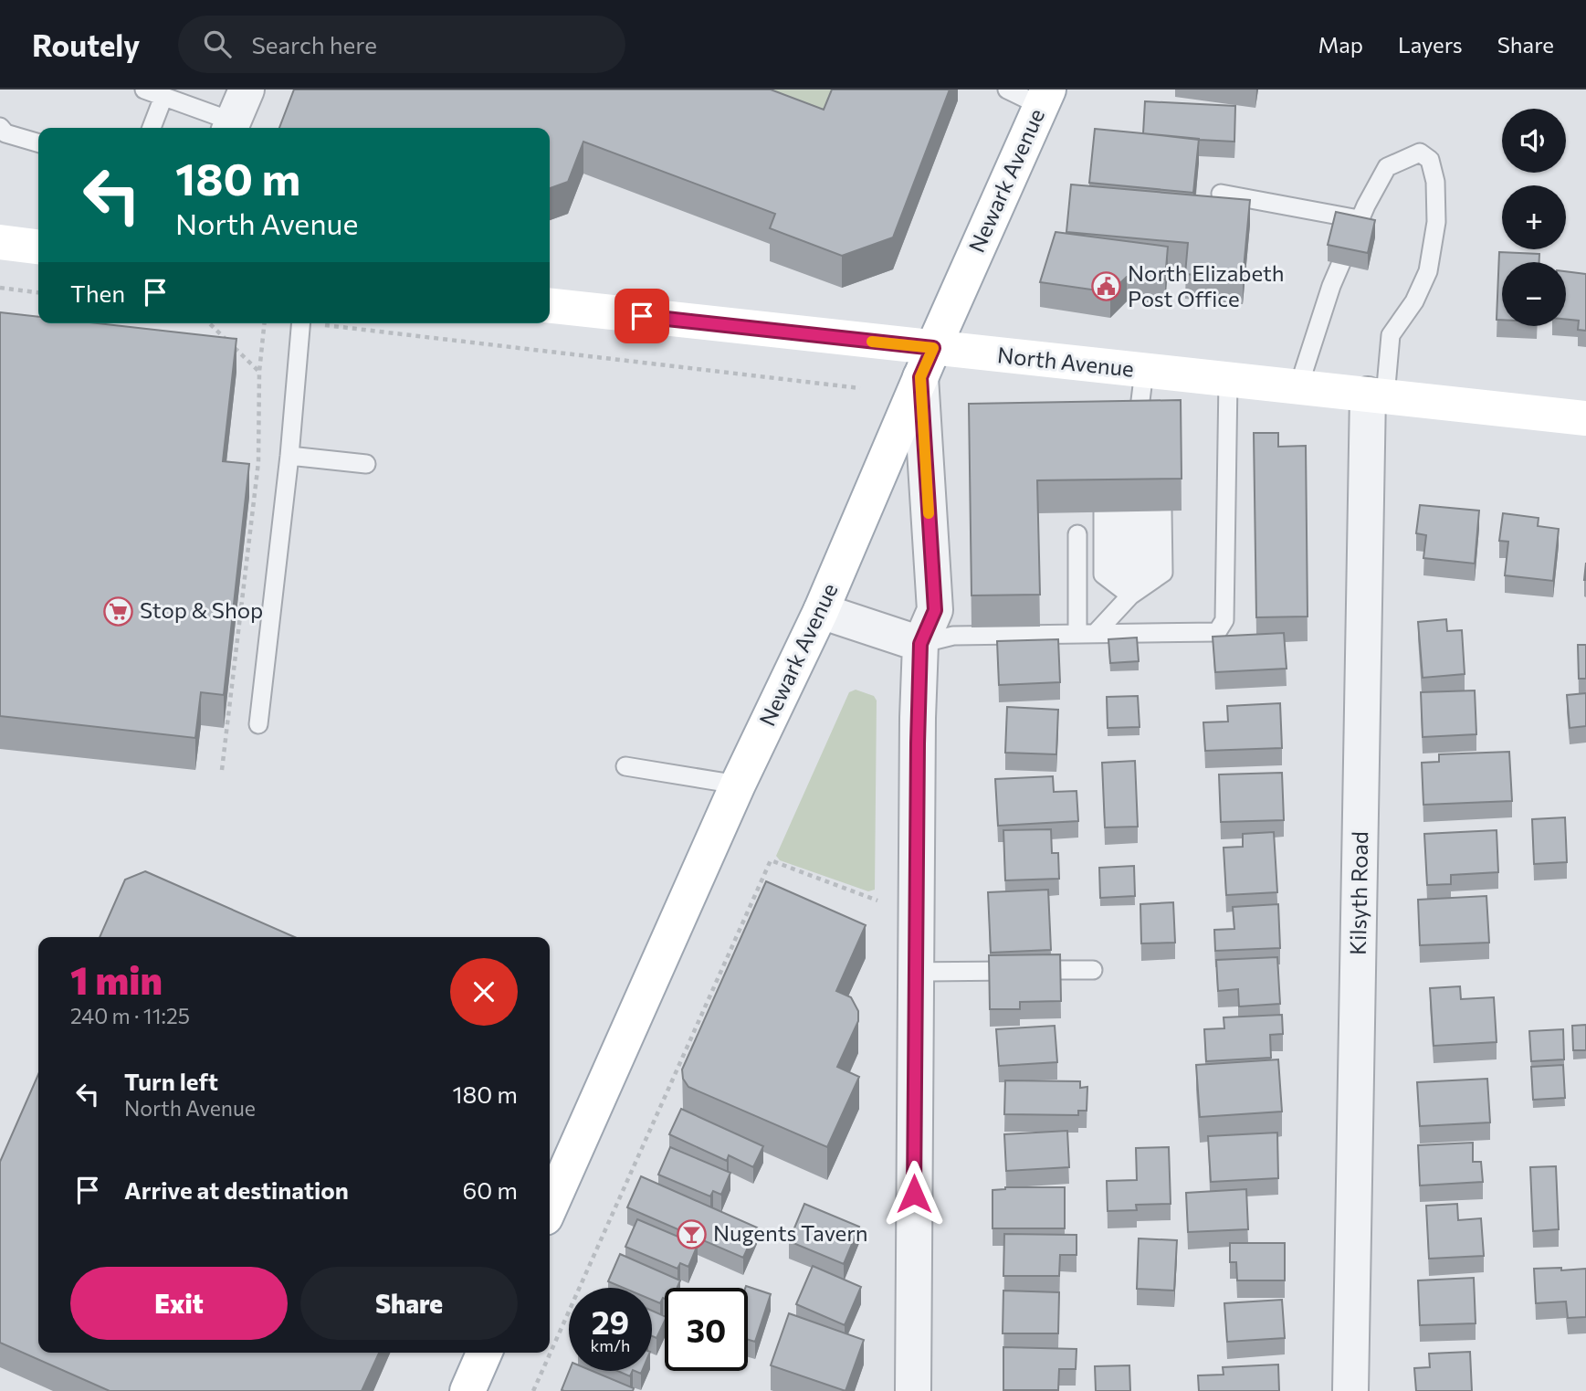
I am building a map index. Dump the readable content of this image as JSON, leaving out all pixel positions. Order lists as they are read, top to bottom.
{
  "streets": {
    "main road": ["Newark Avenue", "North Avenue"],
    "street": ["Kilsyth Road"]
  },
  "crossings": [
    ["Newark Avenue", "North Avenue"],
    ["North Avenue", "Kilsyth Road"]
  ],
  "places": {
    "public building": ["North Elizabeth Post Office"],
    "supermarket": ["Stop & Shop"],
    "bar": ["Nugents Tavern"]
  },
  "page": {
    "header": "Routely",
    "search": "Search here",
    "nav": ["Map", "Layers", "Share"],
    "map_buttons": ["+", "−"],
    "turn": ["180 m", "North Avenue"],
    "then": "Then",
    "heading": ["1 min", "240 m · 11:25"],
    "list": [
      {
        "name": "Turn left",
        "note": "North Avenue",
        "value": "180 m"
      },
      {
        "name": "Arrive at destination",
        "value": "60 m"
      }
    ],
    "buttons": ["Exit", "Share"],
    "speed": "29 km/h",
    "limit": "30"
  }
}
